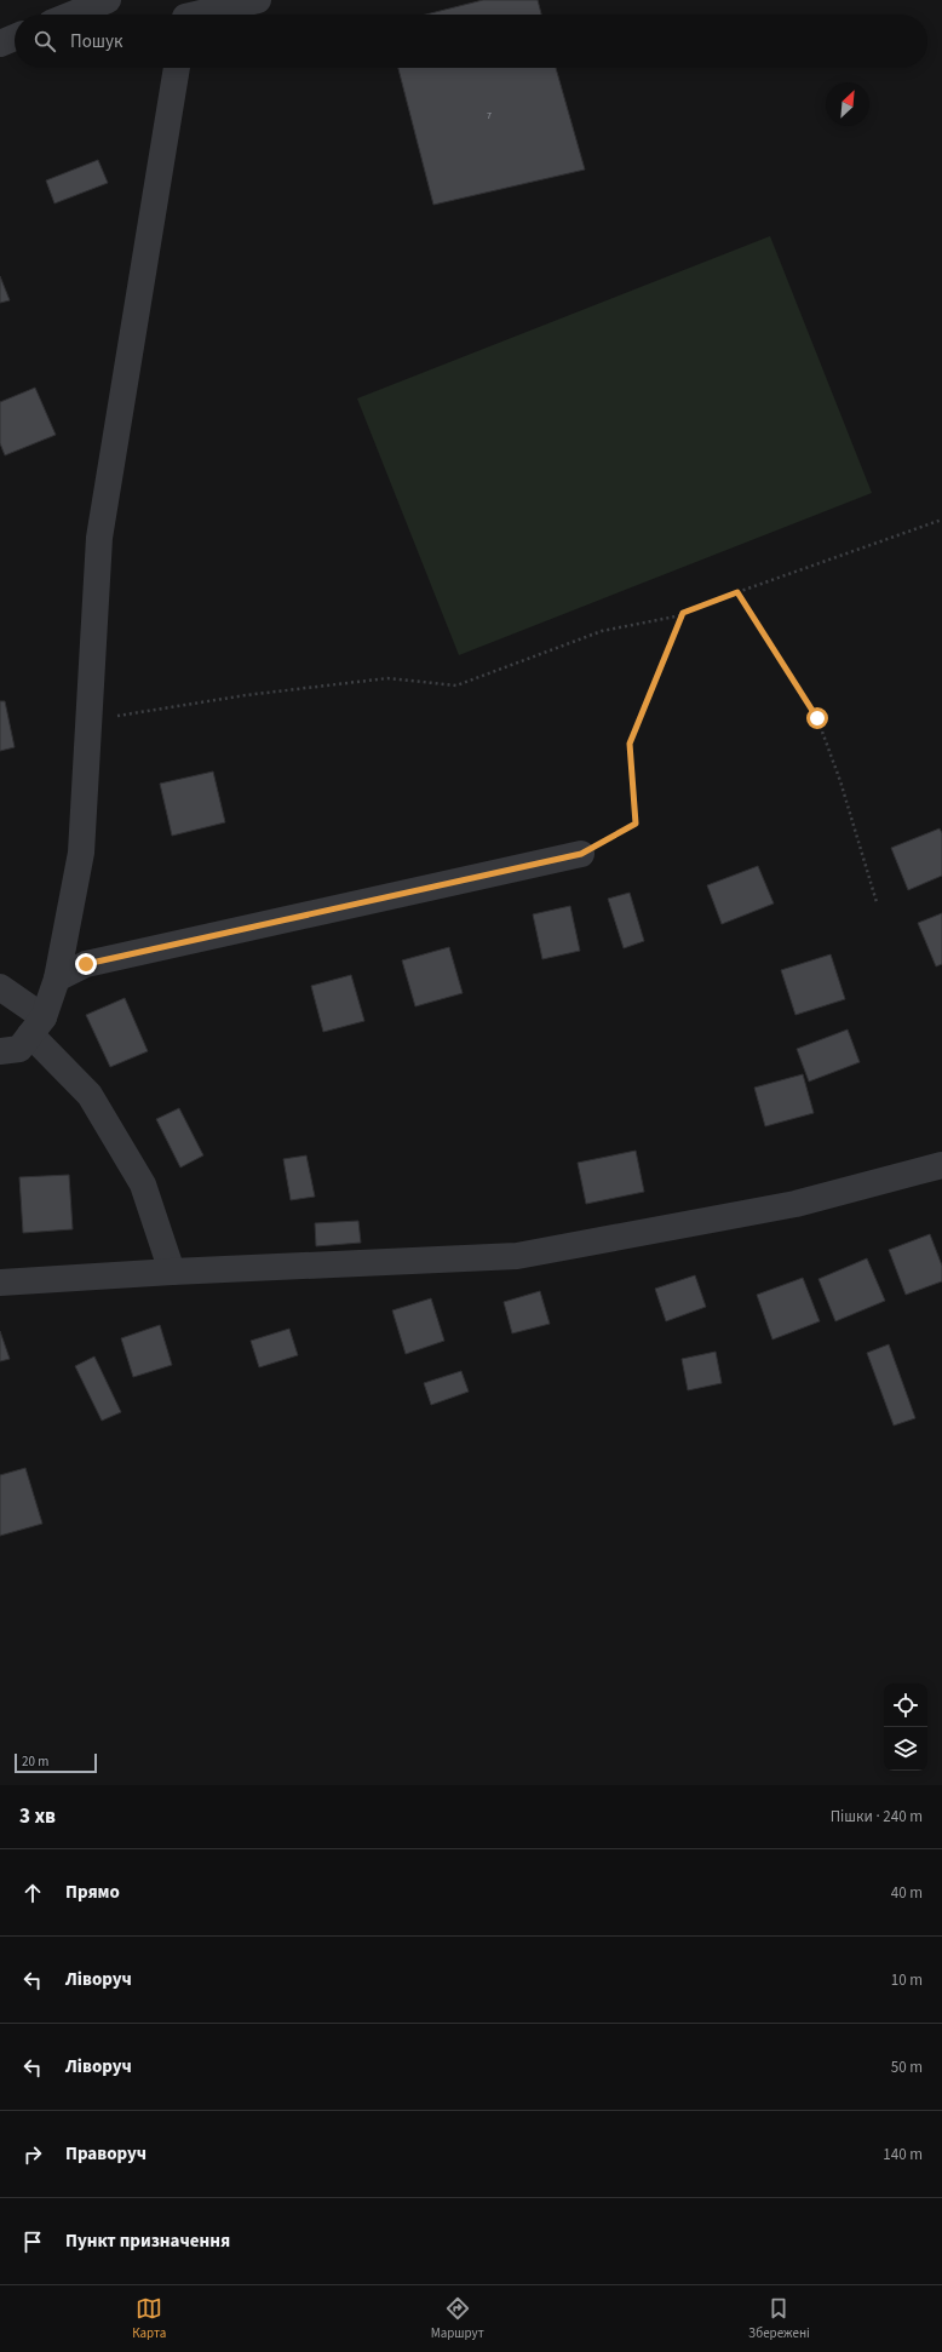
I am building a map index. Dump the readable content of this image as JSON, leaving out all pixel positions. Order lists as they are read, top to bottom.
{
  "house_numbers": ["7"],
  "scale_bar": "20 m",
  "north": "top right",
  "page": {
    "search": "Пошук",
    "scale": "20 m",
    "heading": ["3 хв", "Пішки · 240 m"],
    "list": [
      ["Прямо", "40 m"],
      ["Ліворуч", "10 m"],
      ["Ліворуч", "50 m"],
      ["Праворуч", "140 m"],
      "Пункт призначення"
    ],
    "nav": ["Карта", "Маршрут", "Збережені"]
  }
}
